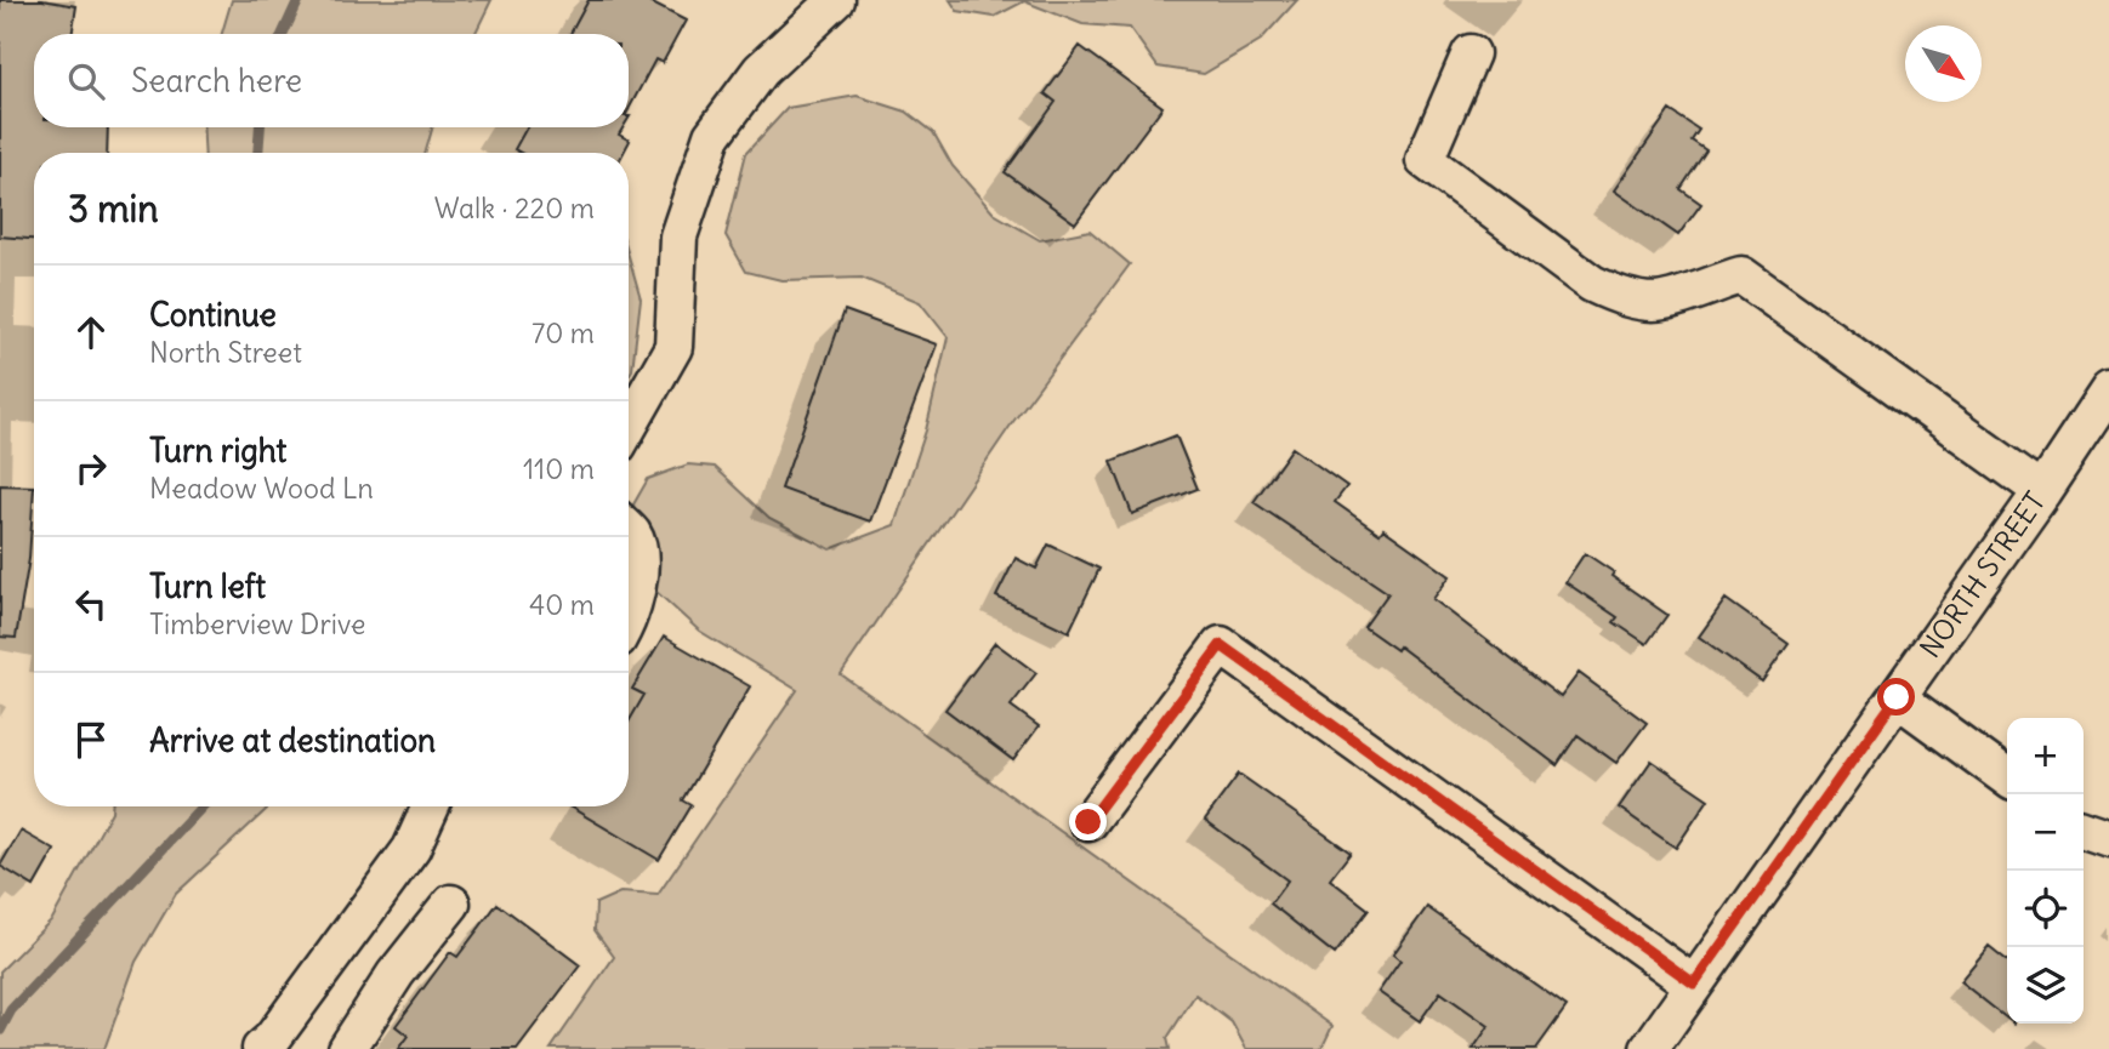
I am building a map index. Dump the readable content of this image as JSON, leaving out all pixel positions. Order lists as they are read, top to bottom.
{
  "streets": {
    "street": ["NORTH STREET"]
  },
  "north": "bottom right",
  "page": {
    "search": "Search here",
    "heading": ["3 min", "Walk · 220 m"],
    "list": [
      ["Continue", "North Street", "70 m"],
      ["Turn right", "Meadow Wood Ln", "110 m"],
      ["Turn left", "Timberview Drive", "40 m"],
      "Arrive at destination"
    ],
    "map_buttons": ["+", "−"]
  }
}
